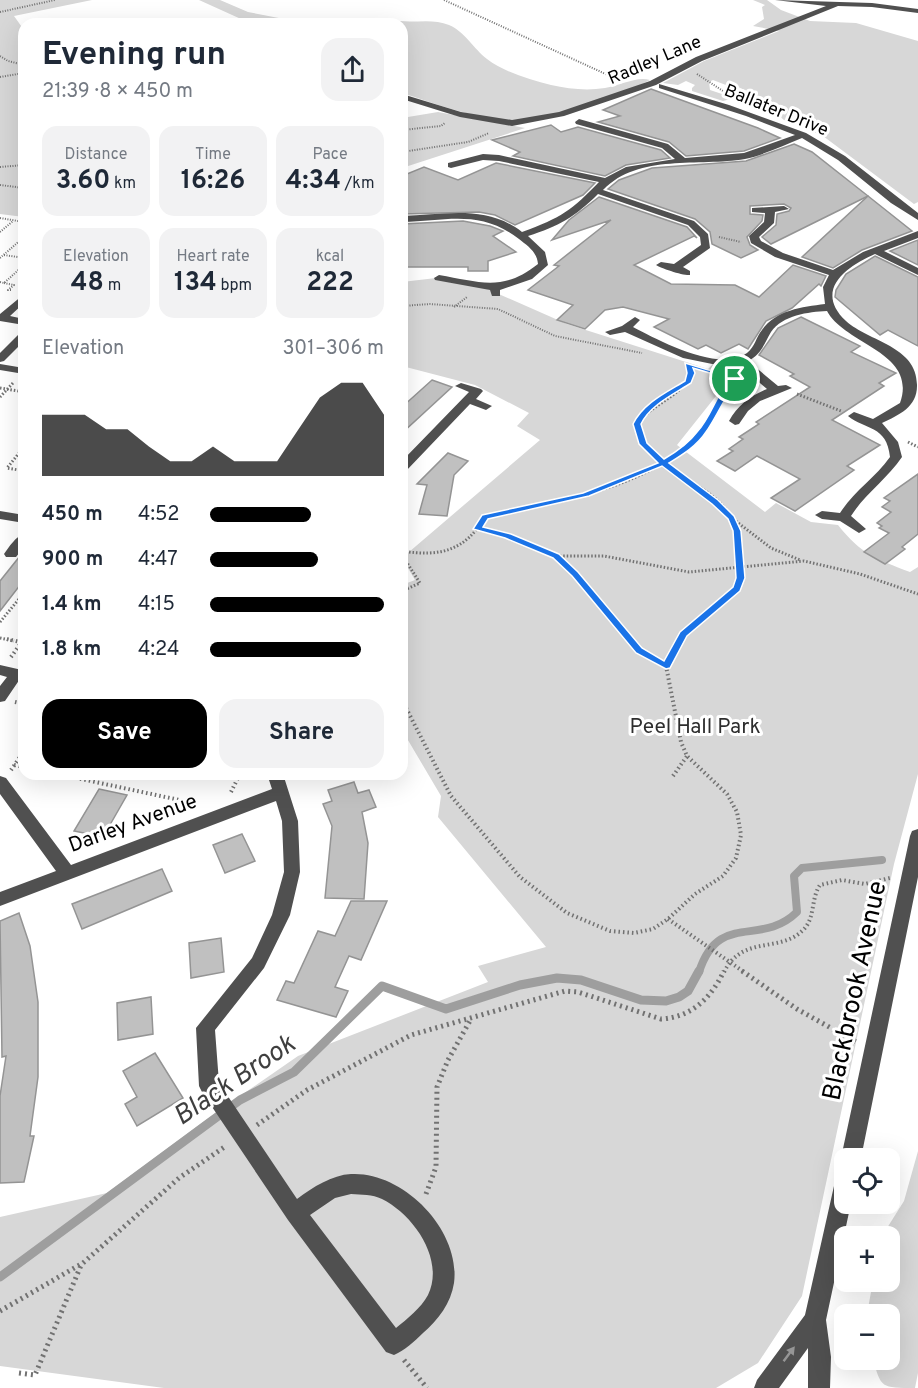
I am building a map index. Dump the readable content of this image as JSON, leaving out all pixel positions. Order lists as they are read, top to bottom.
{
  "streets": {
    "street": [
      "Radley Lane",
      "Ballater Drive",
      "Darley Avenue",
      "Blackbrook Avenue"
    ]
  },
  "water": ["Black Brook"],
  "parks": ["Peel Hall Park"],
  "page": {
    "heading": ["Evening run", "21:39 · 8 × 450 m"],
    "stats": [
      ["Distance", "3.60 km"],
      ["Time", "16:26"],
      ["Pace", "4:34 /km"],
      ["Elevation", "48 m"],
      ["Heart rate", "134 bpm"],
      ["kcal", "222"]
    ],
    "chart": ["Elevation", "301–306 m"],
    "list": [
      {
        "name": "450 m",
        "note": "4:52"
      },
      {
        "name": "900 m",
        "note": "4:47"
      },
      {
        "name": "1.4 km",
        "note": "4:15"
      },
      {
        "name": "1.8 km",
        "note": "4:24"
      }
    ],
    "buttons": ["Save", "Share"],
    "map_buttons": ["+", "−"]
  }
}
